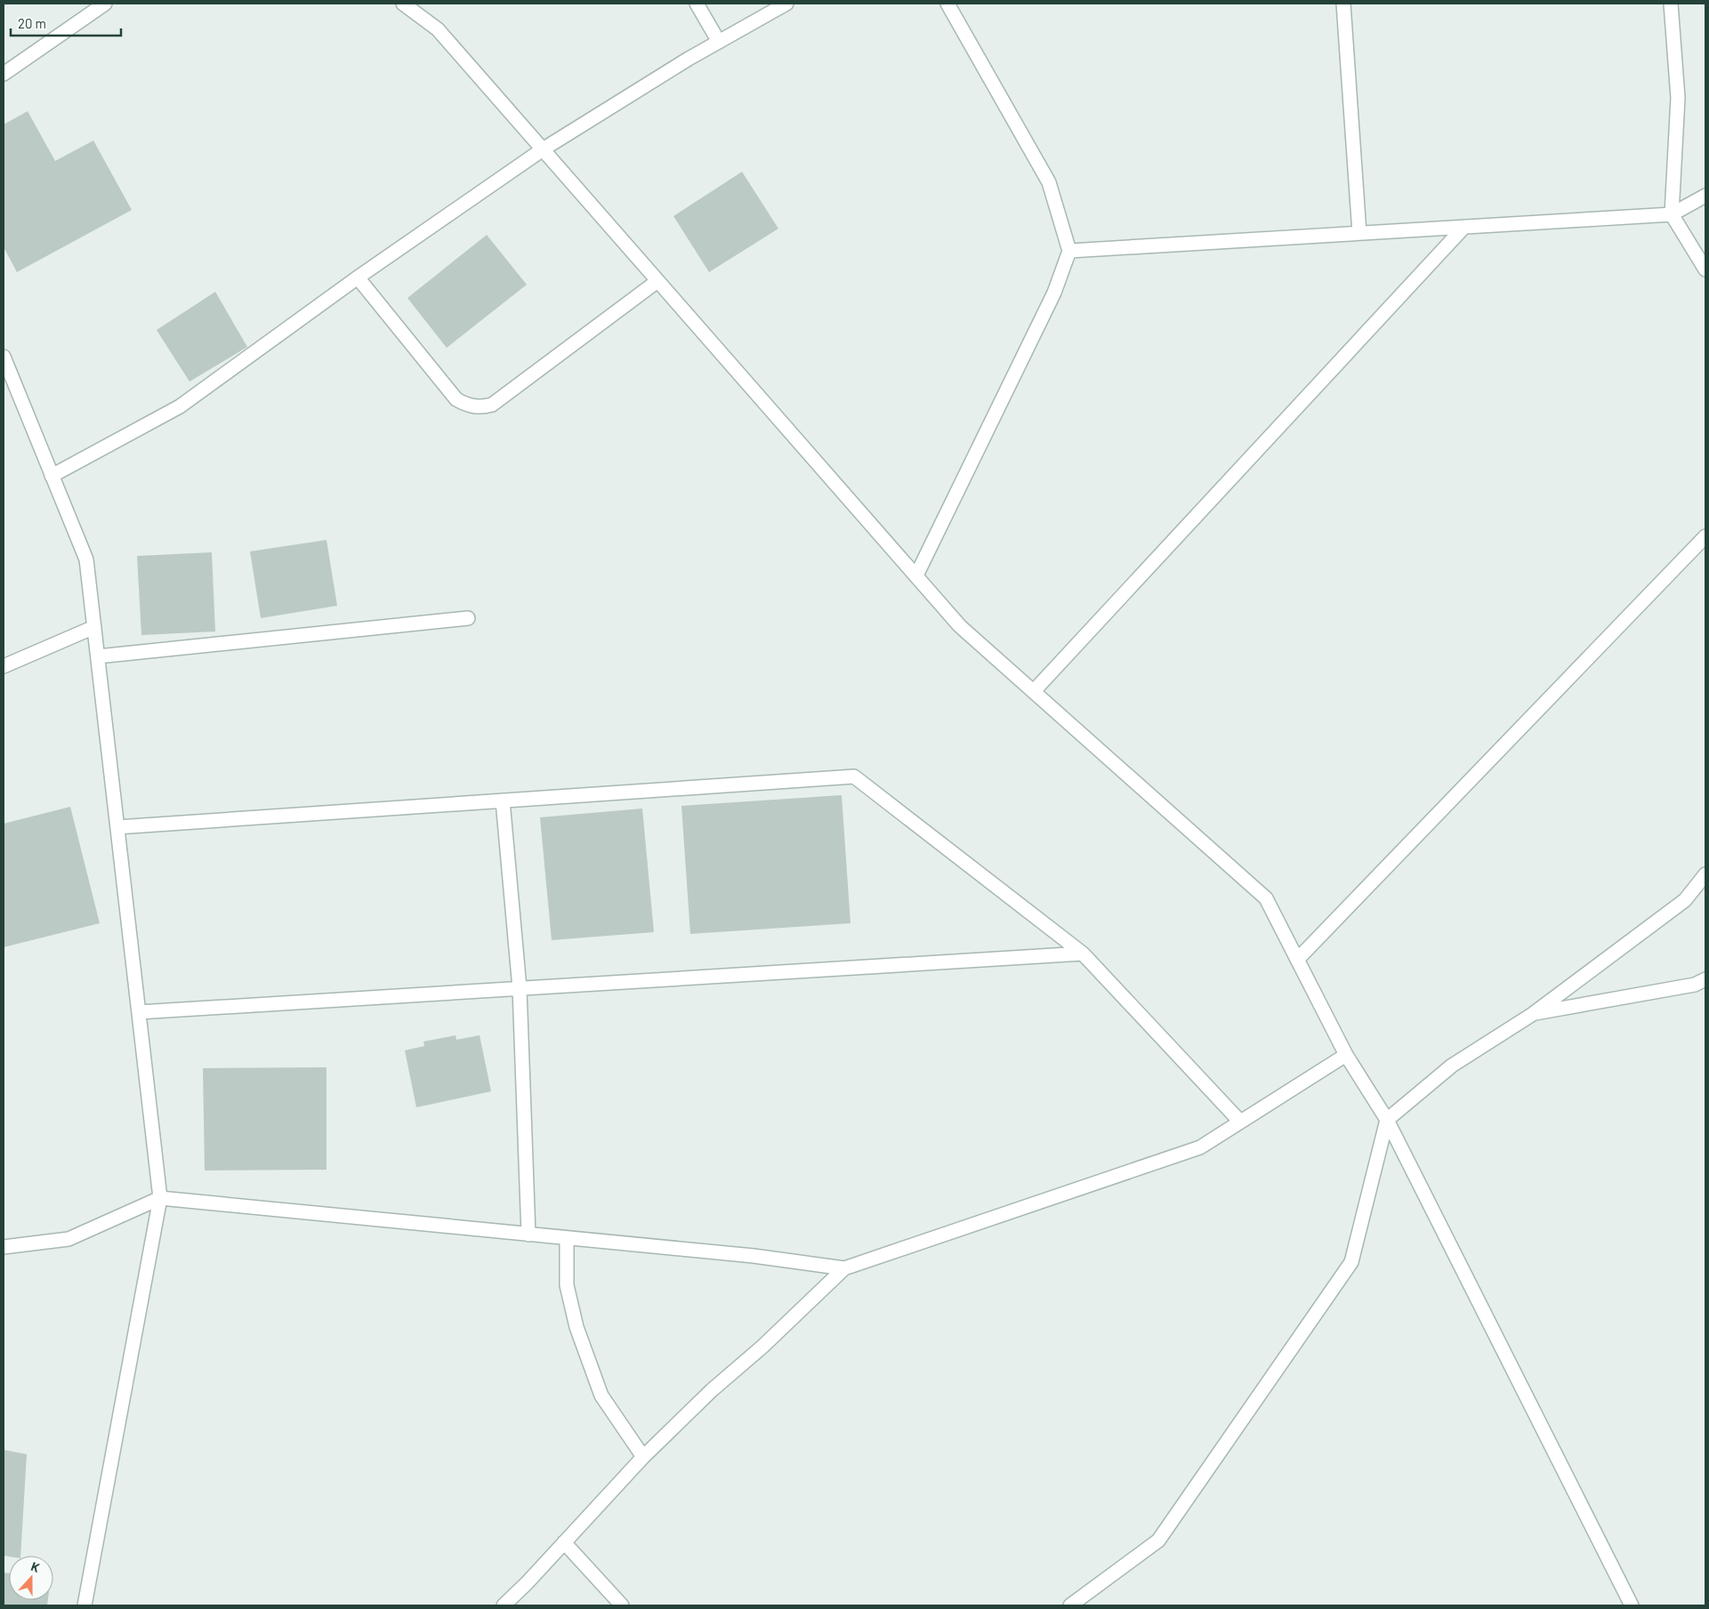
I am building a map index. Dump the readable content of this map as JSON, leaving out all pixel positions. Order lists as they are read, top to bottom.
{
  "scale_bar": "20 m",
  "north": "top"
}
